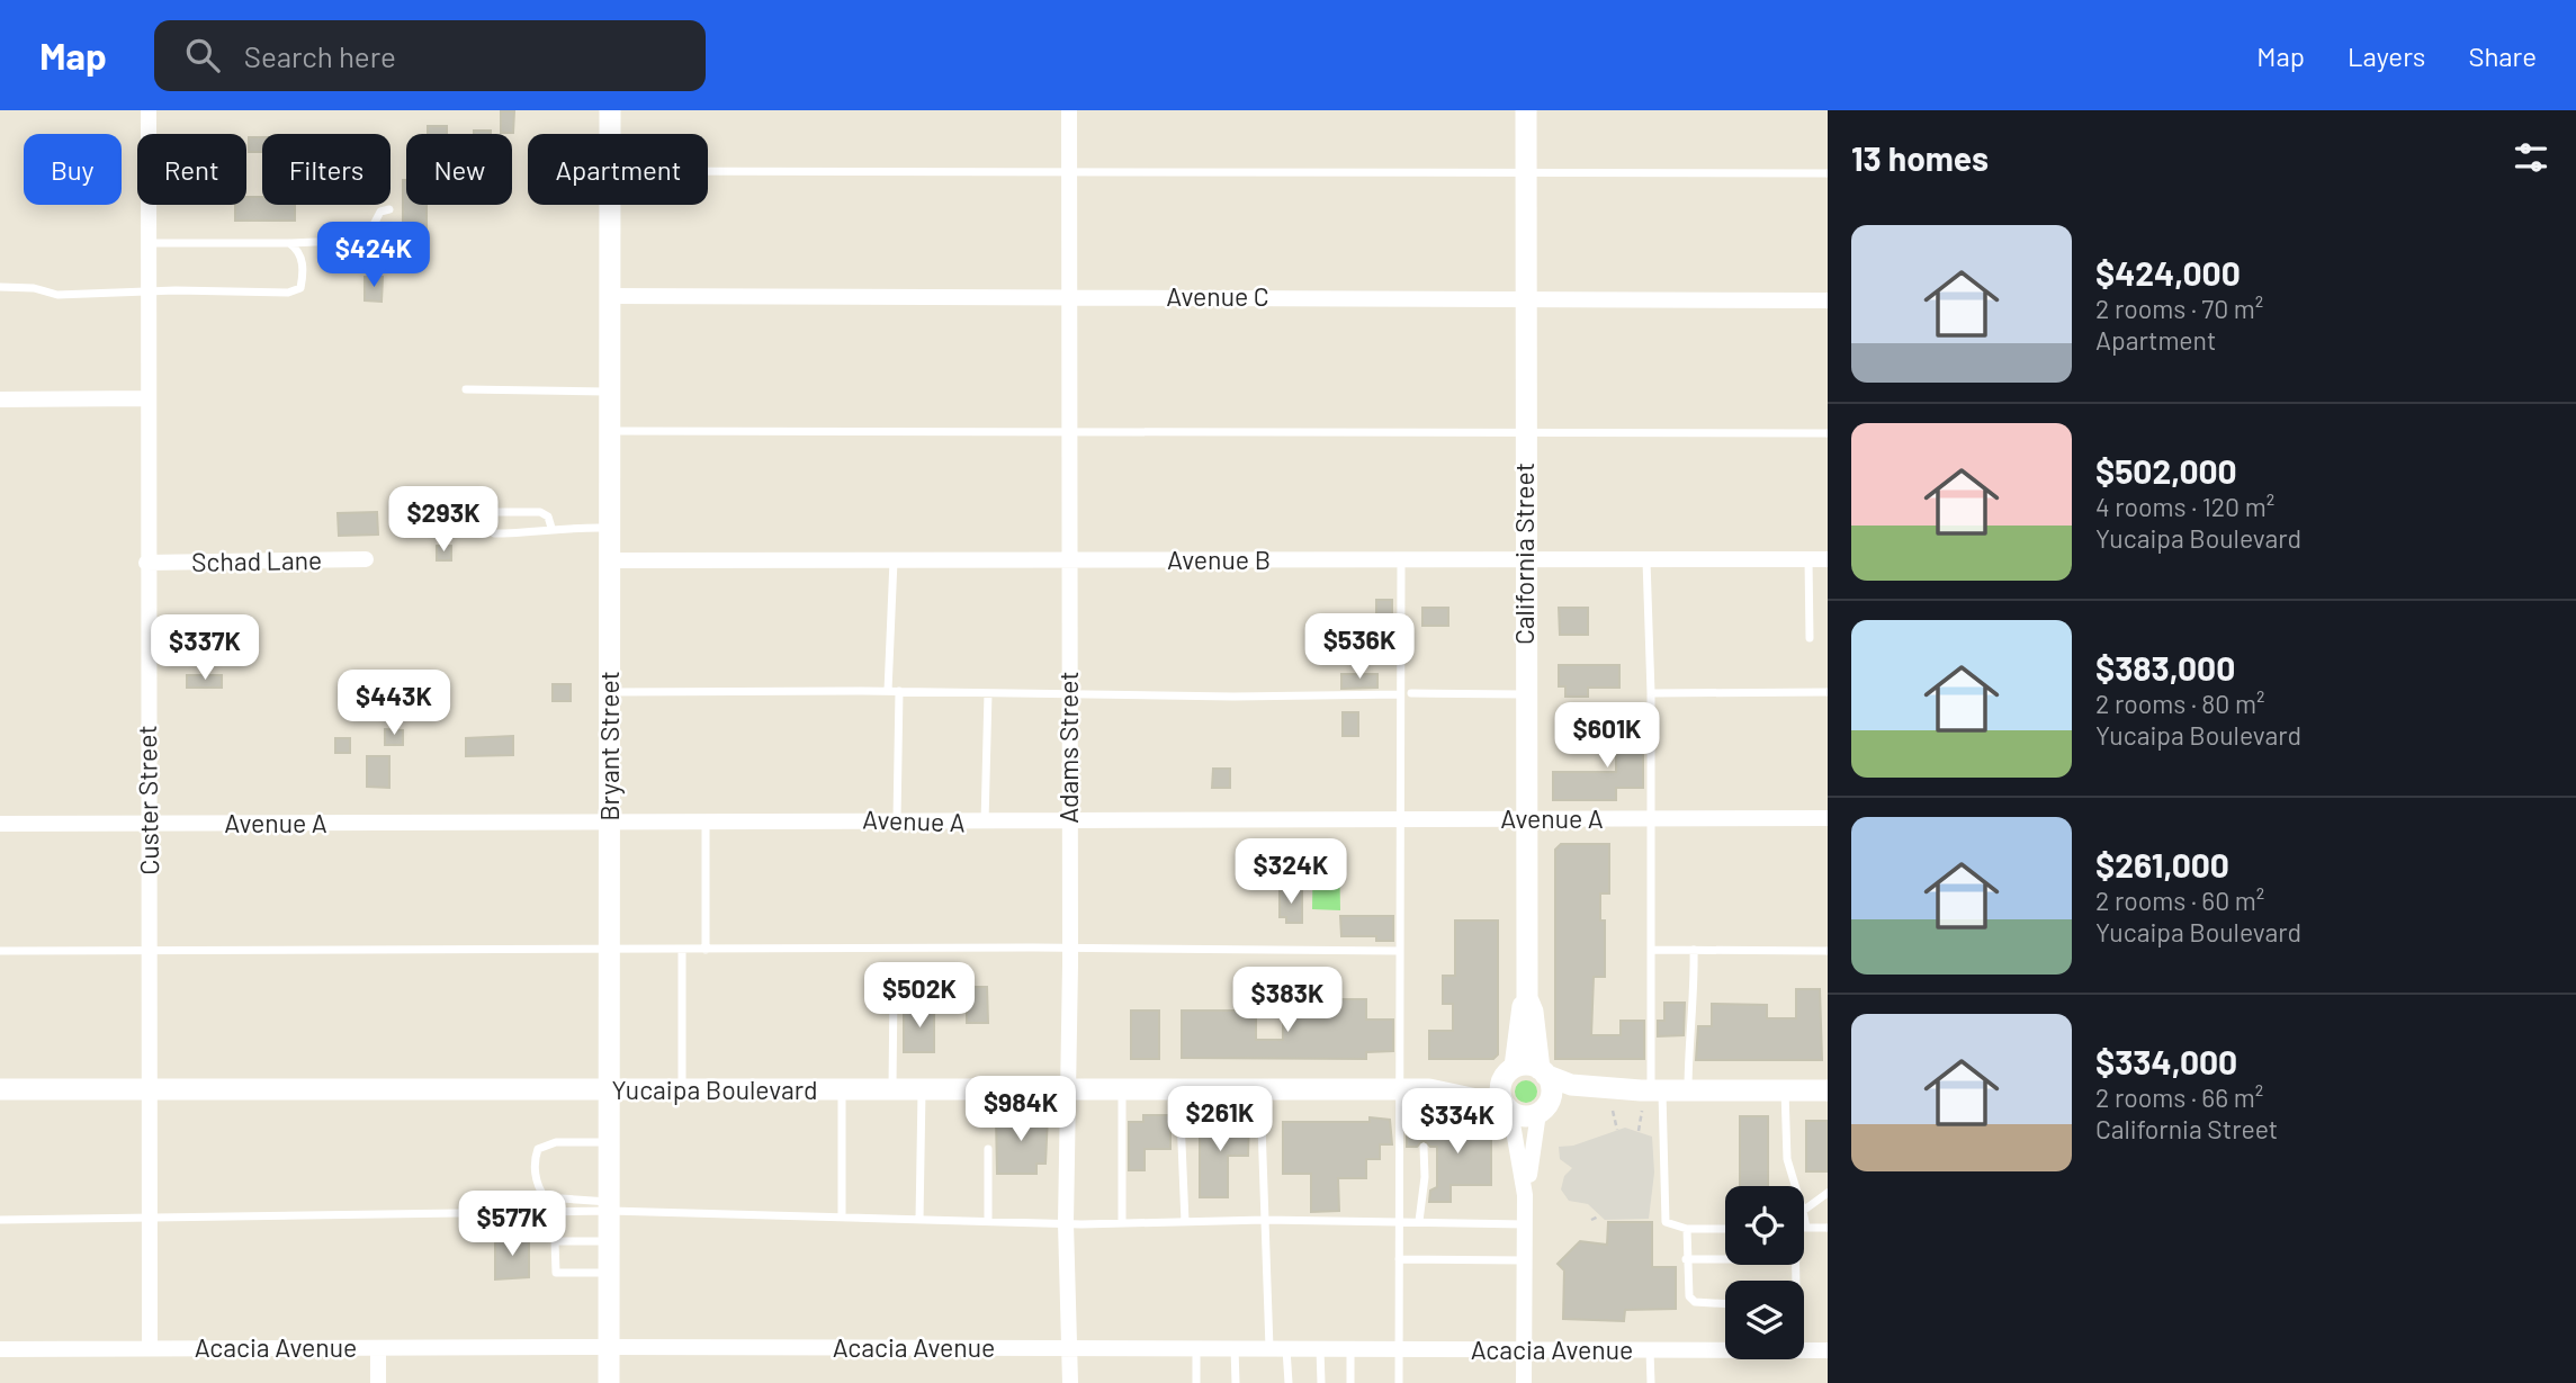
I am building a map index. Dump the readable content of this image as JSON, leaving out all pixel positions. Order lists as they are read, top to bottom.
{
  "streets": {
    "street": [
      "Avenue C",
      "California Street",
      "Avenue B",
      "Schad Lane",
      "Bryant Street",
      "Adams Street",
      "Custer Street",
      "Avenue A",
      "Yucaipa Boulevard",
      "Acacia Avenue"
    ]
  },
  "crossings": [
    ["Avenue C", "California Street"],
    ["Avenue C", "Bryant Street"],
    ["Avenue C", "Adams Street"],
    ["California Street", "Avenue B"],
    ["California Street", "Avenue A"],
    ["California Street", "Yucaipa Boulevard"],
    ["Avenue B", "Bryant Street"],
    ["Avenue B", "Adams Street"],
    ["Schad Lane", "Custer Street"],
    ["Bryant Street", "Avenue A"],
    ["Bryant Street", "Yucaipa Boulevard"],
    ["Bryant Street", "Acacia Avenue"],
    ["Adams Street", "Avenue A"],
    ["Adams Street", "Yucaipa Boulevard"],
    ["Adams Street", "Acacia Avenue"],
    ["Custer Street", "Avenue A"],
    ["Custer Street", "Yucaipa Boulevard"],
    ["Custer Street", "Acacia Avenue"]
  ],
  "page": {
    "header": "Map",
    "search": "Search here",
    "nav": ["Map", "Layers", "Share"],
    "heading": "13 homes",
    "chip": [
      "Buy",
      "Rent",
      "Filters",
      "New",
      "Apartment"
    ],
    "list": [
      {
        "name": "$424,000",
        "note": "2 rooms · 70 m² · Apartment"
      },
      {
        "name": "$502,000",
        "note": "4 rooms · 120 m² · Yucaipa Boulevard"
      },
      {
        "name": "$383,000",
        "note": "2 rooms · 80 m² · Yucaipa Boulevard"
      },
      {
        "name": "$261,000",
        "note": "2 rooms · 60 m² · Yucaipa Boulevard"
      },
      {
        "name": "$334,000",
        "note": "2 rooms · 66 m² · California Street"
      }
    ],
    "price": [
      "$424K",
      "$293K",
      "$536K",
      "$337K",
      "$443K",
      "$601K",
      "$324K",
      "$502K",
      "$383K",
      "$984K",
      "$261K",
      "$334K",
      "$577K"
    ]
  }
}
